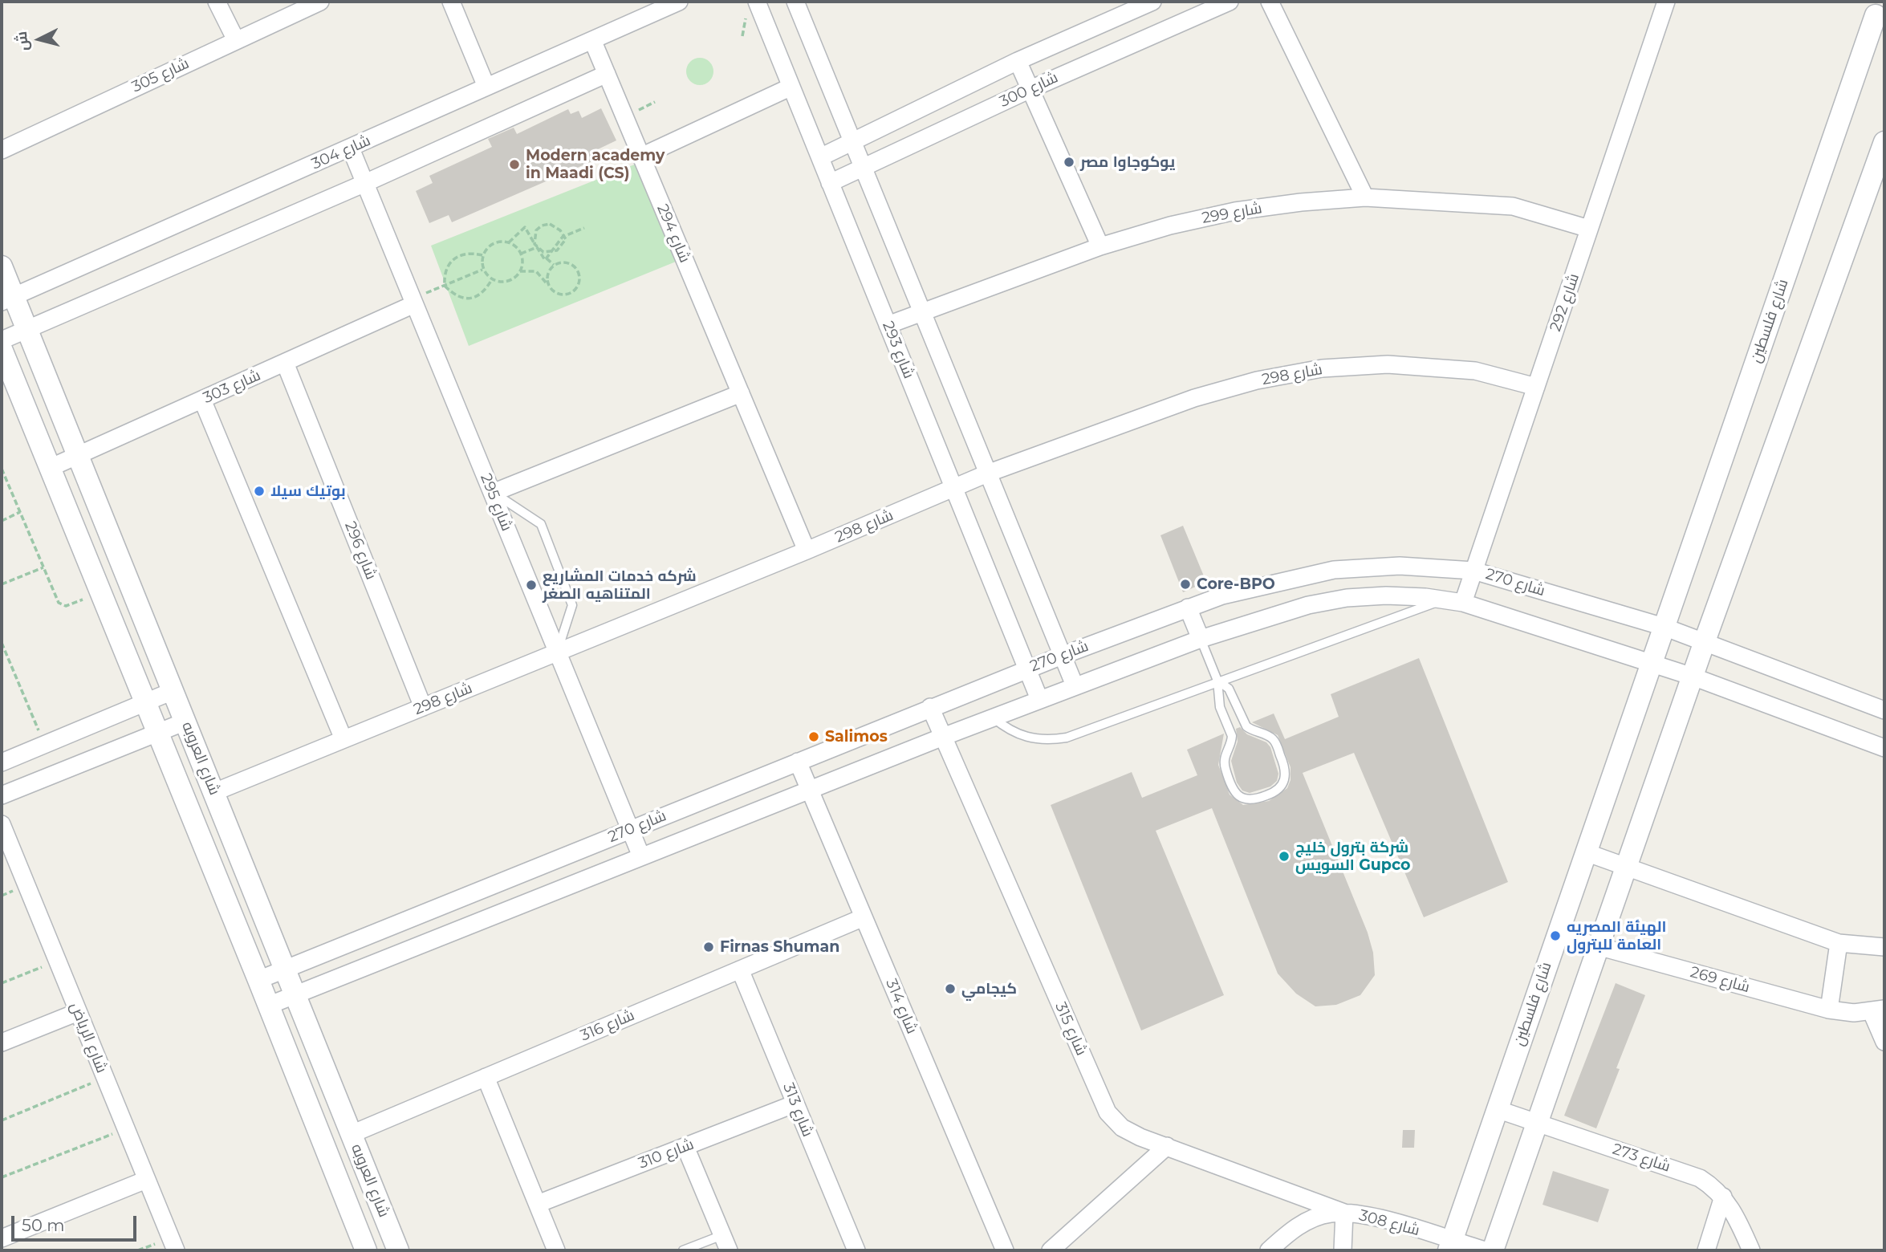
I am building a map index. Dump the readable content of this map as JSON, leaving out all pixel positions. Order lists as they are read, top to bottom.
{
  "streets": {
    "street": [
      "شارع 305",
      "شارع 300",
      "شارع 304",
      "شارع 299",
      "شارع 294",
      "شارع 292",
      "شارع فلسطين",
      "شارع 293",
      "شارع 298",
      "شارع 303",
      "شارع 295",
      "شارع 296",
      "شارع 270",
      "شارع العروبه",
      "شارع 269",
      "شارع 314",
      "شارع 316",
      "شارع 315",
      "شارع الرياض",
      "شارع 313",
      "شارع 310",
      "شارع 273",
      "شارع 308"
    ]
  },
  "crossings": [
    ["شارع 300", "شارع 293"],
    ["شارع 304", "شارع 294"],
    ["شارع 304", "شارع 295"],
    ["شارع 304", "شارع العروبه"],
    ["شارع 299", "شارع 292"],
    ["شارع 299", "شارع 293"],
    ["شارع 294", "شارع 298"],
    ["شارع 292", "شارع 298"],
    ["شارع 292", "شارع 270"],
    ["شارع فلسطين", "شارع 270"],
    ["شارع فلسطين", "شارع 269"],
    ["شارع فلسطين", "شارع 273"],
    ["شارع فلسطين", "شارع 308"],
    ["شارع 293", "شارع 298"],
    ["شارع 293", "شارع 270"],
    ["شارع 298", "شارع 295"],
    ["شارع 298", "شارع 296"],
    ["شارع 298", "شارع العروبه"],
    ["شارع 303", "شارع 295"],
    ["شارع 303", "شارع 296"],
    ["شارع 303", "شارع العروبه"],
    ["شارع 295", "شارع 270"],
    ["شارع 270", "شارع العروبه"],
    ["شارع 270", "شارع 314"],
    ["شارع 270", "شارع 315"],
    ["شارع العروبه", "شارع 316"],
    ["شارع 314", "شارع 316"],
    ["شارع 316", "شارع 313"],
    ["شارع 315", "شارع 308"],
    ["شارع 313", "شارع 310"]
  ],
  "places": [
    "يوكوجاوا مصر",
    "Modern academy in Maadi (CS)",
    "بوتيك سيلا",
    "Core-BPO",
    "شركه خدمات المشاريع المتناهيه الصغر",
    "Salimos",
    "شركة بترول خليج السويس Gupco",
    "الهيئة المصريه العامة للبترول",
    "Firnas Shuman",
    "كيجامي"
  ],
  "scale_bar": "50 m",
  "north": "left"
}
